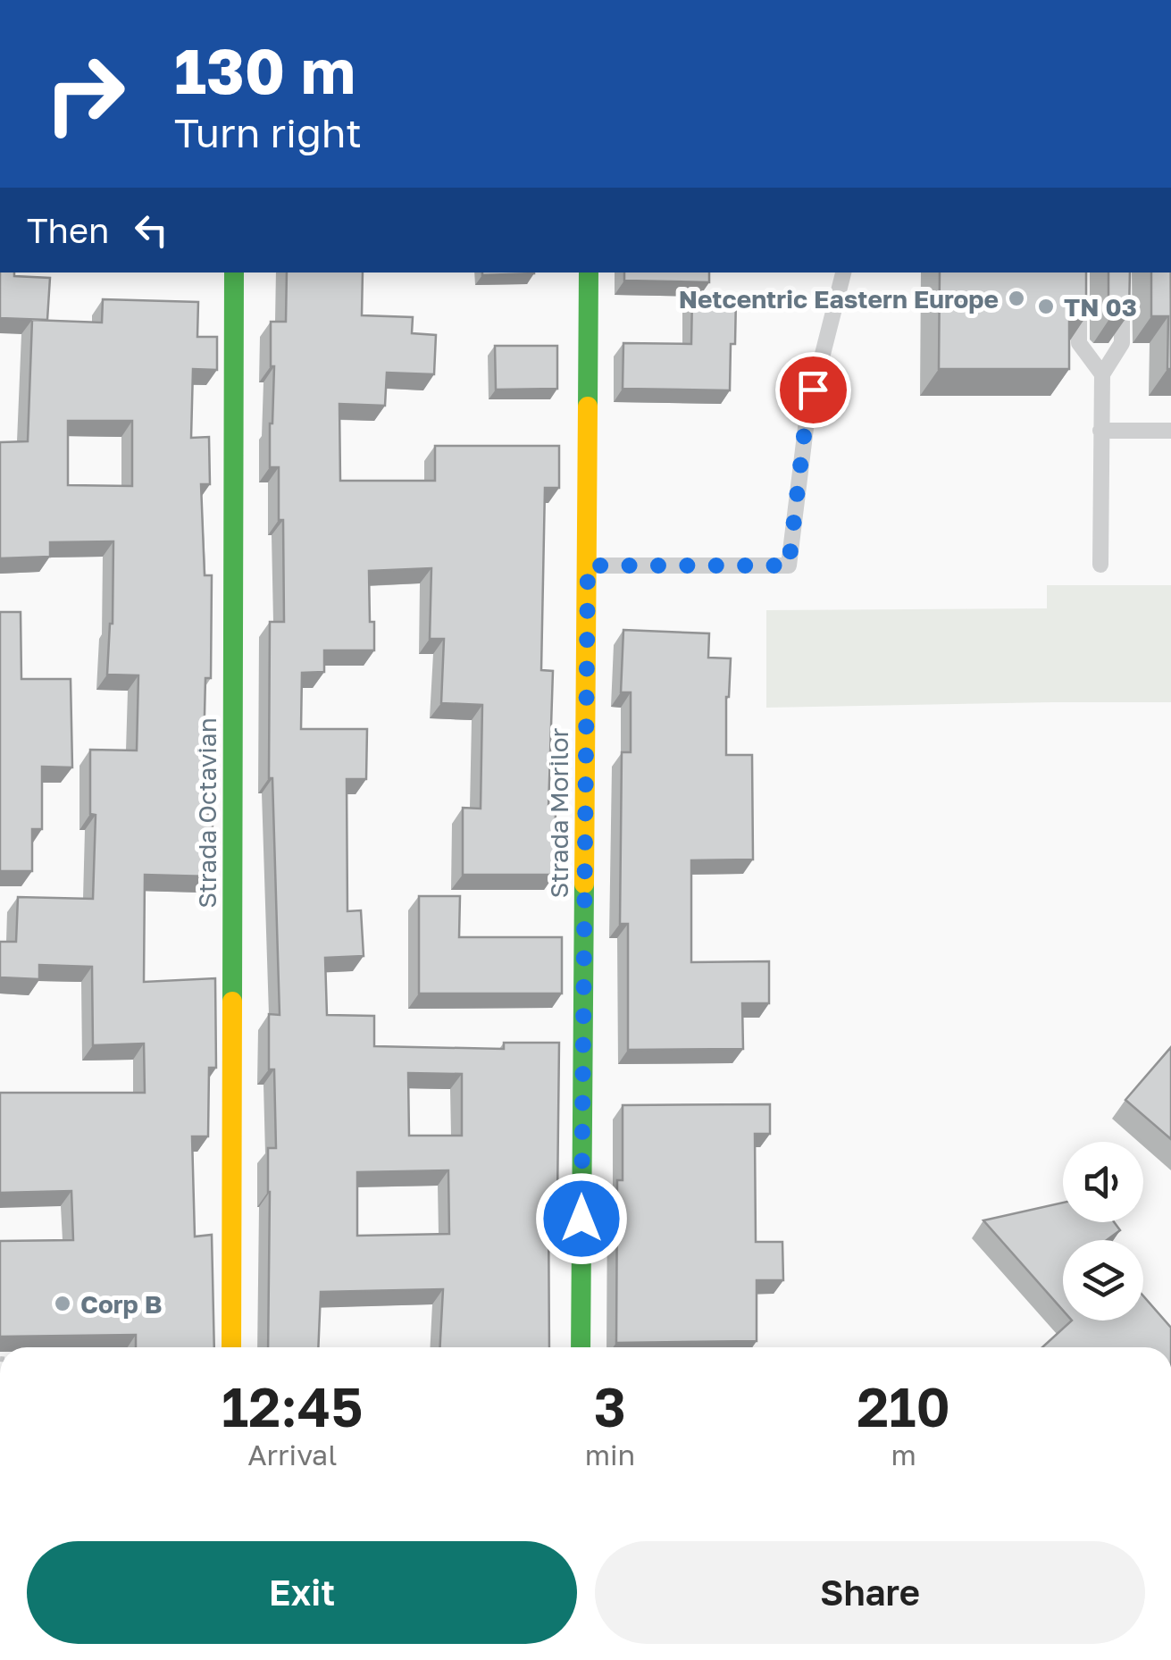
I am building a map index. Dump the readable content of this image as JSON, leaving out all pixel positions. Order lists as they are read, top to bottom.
{
  "streets": {
    "street": ["Strada Octavian", "Strada Morilor"]
  },
  "places": ["Netcentric Eastern Europe", "TN 03", "Corp B"],
  "page": {
    "turn": ["130 m", "Turn right"],
    "then": "Then",
    "eta": [
      "12:45",
      "Arrival",
      "3",
      "min",
      "210",
      "m"
    ],
    "buttons": ["Exit", "Share"]
  }
}
